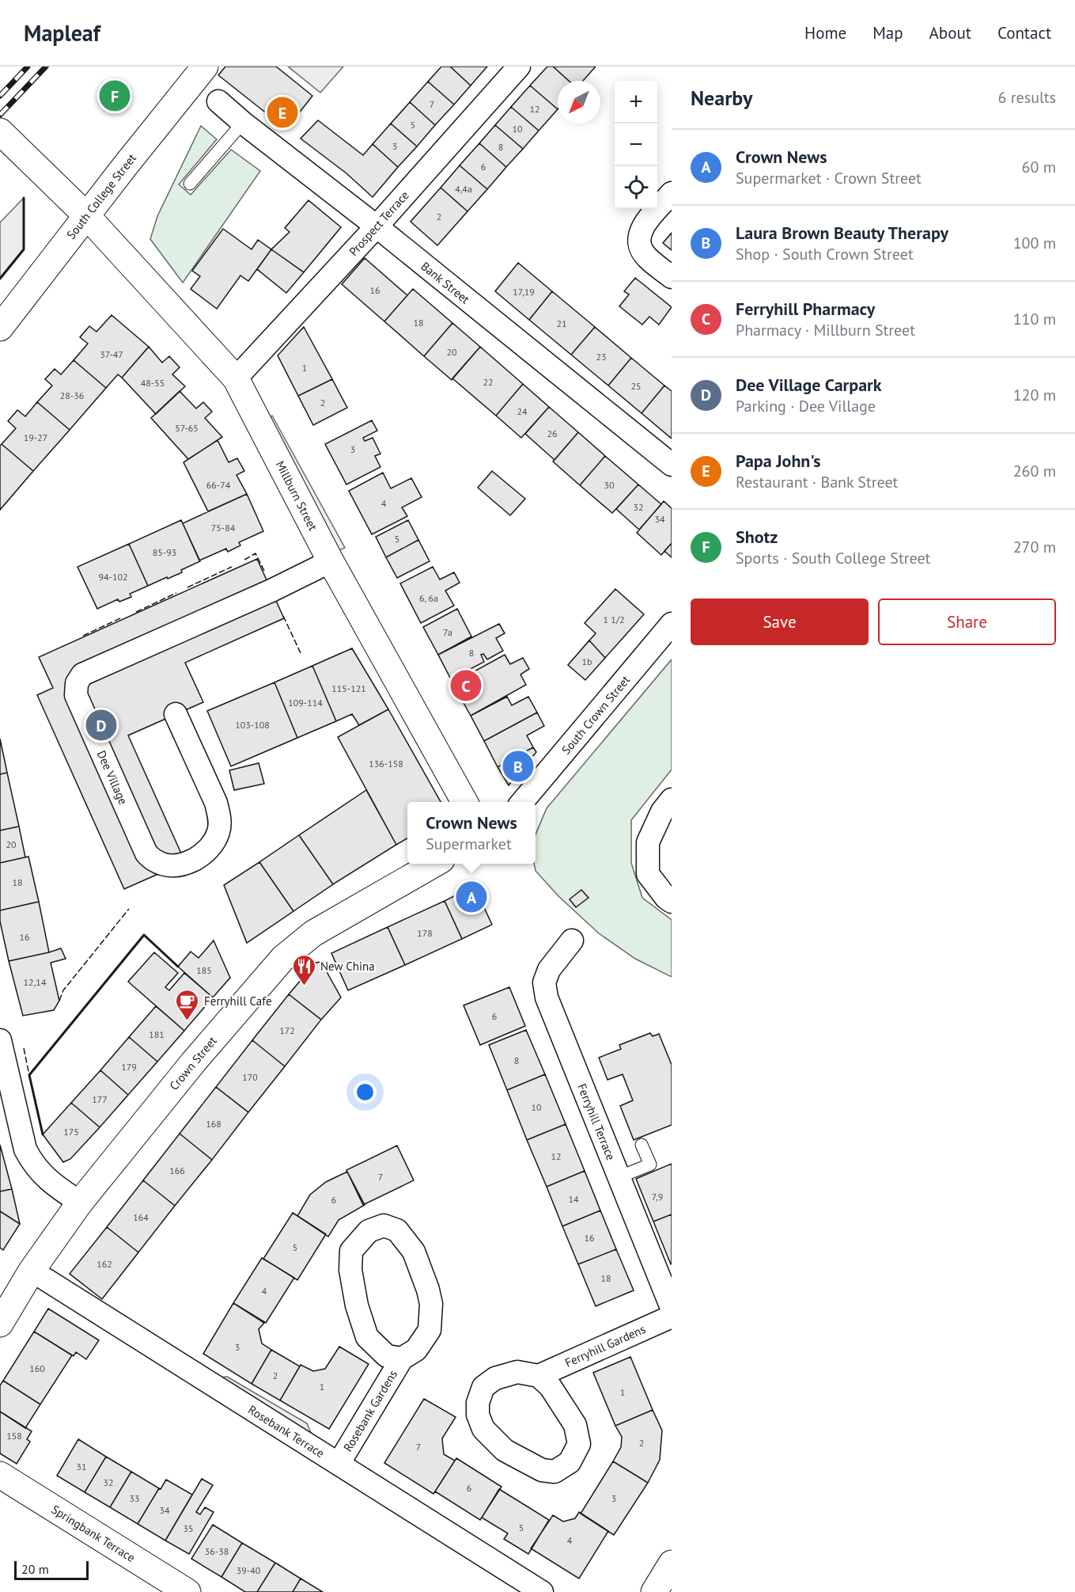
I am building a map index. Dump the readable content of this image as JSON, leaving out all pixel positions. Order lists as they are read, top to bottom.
{
  "streets": {
    "street": [
      "South College Street",
      "Prospect Terrace",
      "Bank Street",
      "Millburn Street",
      "South Crown Street",
      "Dee Village",
      "Crown Street",
      "Ferryhill Terrace",
      "Ferryhill Gardens",
      "Rosebank Gardens",
      "Rosebank Terrace",
      "Springbank Terrace"
    ]
  },
  "crossings": [
    ["South College Street", "Millburn Street"],
    ["Prospect Terrace", "Bank Street"],
    ["Prospect Terrace", "Millburn Street"],
    ["Millburn Street", "Dee Village"],
    ["Crown Street", "Rosebank Terrace"],
    ["Rosebank Gardens", "Rosebank Terrace"]
  ],
  "places": {
    "restaurant": ["New China"],
    "cafe": ["Ferryhill Cafe"]
  },
  "house_numbers": [
    "7",
    "12",
    "5",
    "10",
    "3",
    "8",
    "6",
    "4,4a",
    "2",
    "16",
    "17,19",
    "18",
    "21",
    "20",
    "37-47",
    "23",
    "1",
    "22",
    "48-55",
    "25",
    "28-36",
    "2",
    "24",
    "57-65",
    "26",
    "19-27",
    "3",
    "66-74",
    "30",
    "4",
    "32",
    "34",
    "75-84",
    "5",
    "85-93",
    "94-102",
    "6, 6a",
    "1 1/2",
    "7a",
    "8",
    "1b",
    "115-121",
    "109-114",
    "103-108",
    "136-158",
    "20",
    "18",
    "178",
    "16",
    "185",
    "12,14",
    "6",
    "172",
    "181",
    "8",
    "179",
    "170",
    "177",
    "10",
    "168",
    "175",
    "12",
    "166",
    "7",
    "7,9",
    "14",
    "6",
    "164",
    "16",
    "5",
    "162",
    "18",
    "4",
    "3",
    "160",
    "2",
    "1",
    "1",
    "158",
    "2",
    "7",
    "31",
    "32",
    "6",
    "33",
    "3",
    "34",
    "5",
    "35",
    "4",
    "36-38",
    "39-40"
  ],
  "scale_bar": "20 m",
  "north": "bottom left",
  "page": {
    "header": "Mapleaf",
    "nav": [
      "Home",
      "Map",
      "About",
      "Contact"
    ],
    "heading": ["Nearby", "6 results"],
    "pins": [
      "F",
      "E",
      "C",
      "D",
      "B",
      "A"
    ],
    "map_buttons": ["+", "−"],
    "list": [
      {
        "mark": "A",
        "name": "Crown News",
        "note": "Supermarket · Crown Street",
        "value": "60 m"
      },
      {
        "mark": "B",
        "name": "Laura Brown Beauty Therapy",
        "note": "Shop · South Crown Street",
        "value": "100 m"
      },
      {
        "mark": "C",
        "name": "Ferryhill Pharmacy",
        "note": "Pharmacy · Millburn Street",
        "value": "110 m"
      },
      {
        "mark": "D",
        "name": "Dee Village Carpark",
        "note": "Parking · Dee Village",
        "value": "120 m"
      },
      {
        "mark": "E",
        "name": "Papa John's",
        "note": "Restaurant · Bank Street",
        "value": "260 m"
      },
      {
        "mark": "F",
        "name": "Shotz",
        "note": "Sports · South College Street",
        "value": "270 m"
      }
    ],
    "buttons": ["Save", "Share"],
    "popup": ["Crown News", "Supermarket"],
    "scale": "20 m"
  }
}
